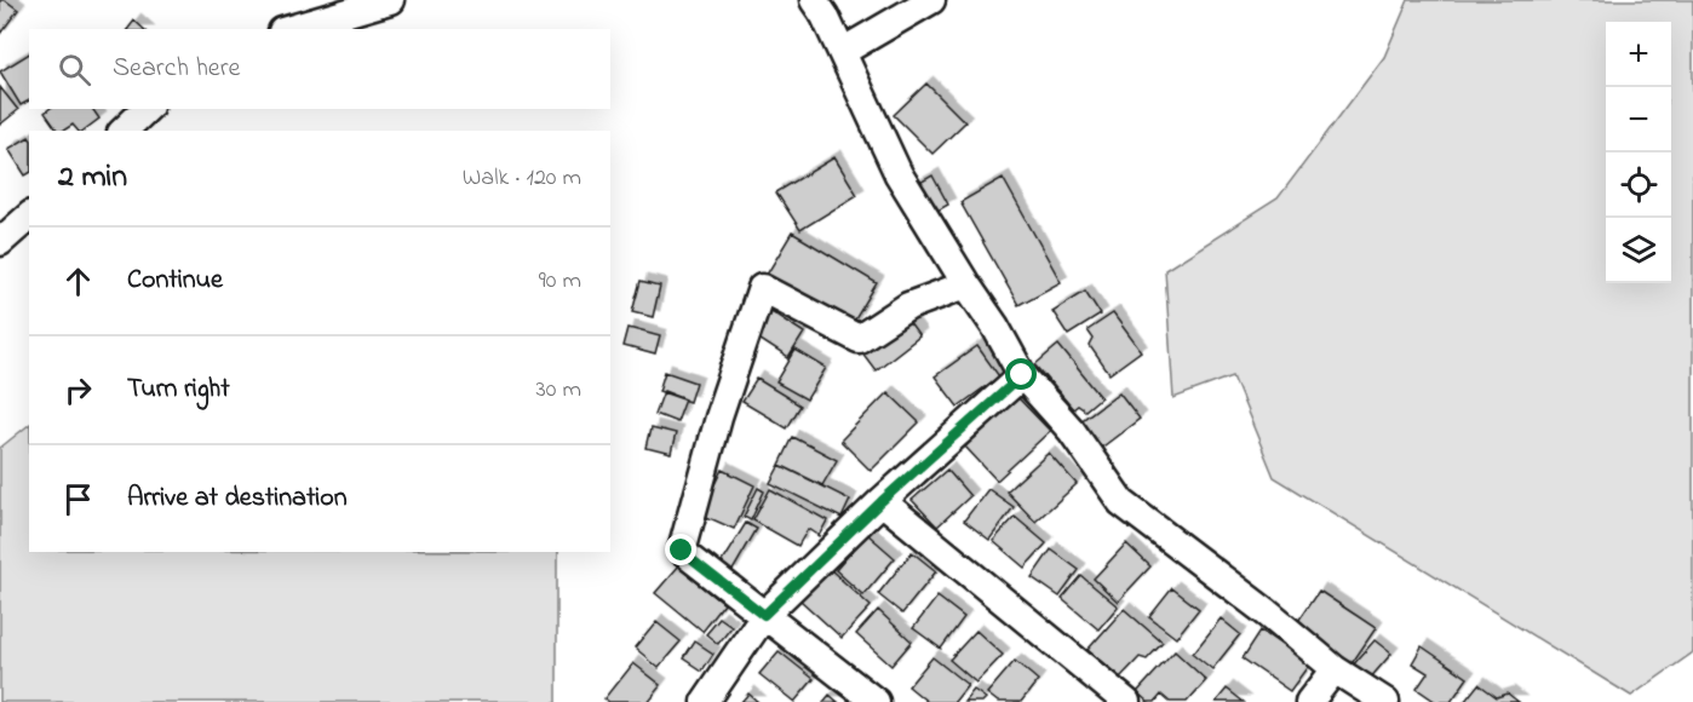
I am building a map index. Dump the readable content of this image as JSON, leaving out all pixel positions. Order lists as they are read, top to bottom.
{
  "page": {
    "map_buttons": ["+", "−"],
    "search": "Search here",
    "heading": ["2 min", "Walk · 120 m"],
    "list": [
      ["Continue", "90 m"],
      ["Turn right", "30 m"],
      "Arrive at destination"
    ]
  }
}
